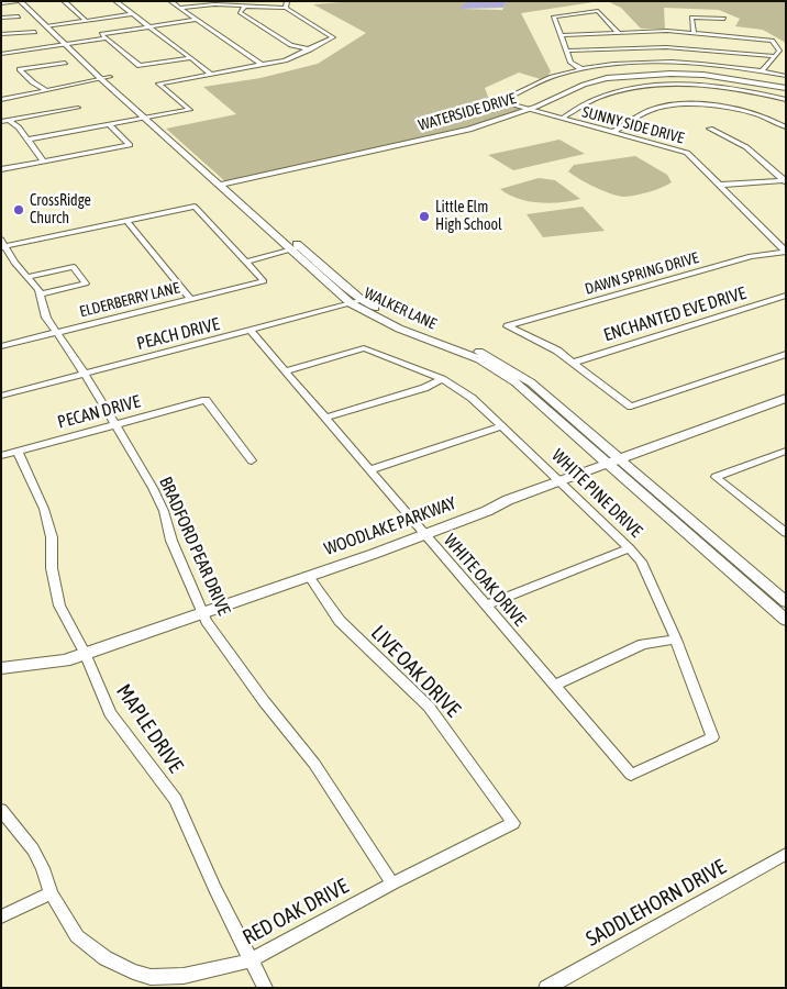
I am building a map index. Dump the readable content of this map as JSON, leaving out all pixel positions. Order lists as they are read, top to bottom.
{
  "streets": {
    "street": [
      "WATERSIDE DRIVE",
      "SUNNY SIDE DRIVE",
      "DAWN SPRING DRIVE",
      "ELDERBERRY LANE",
      "WALKER LANE",
      "ENCHANTED EVE DRIVE",
      "PEACH DRIVE",
      "PECAN DRIVE",
      "WHITE PINE DRIVE",
      "WOODLAKE PARKWAY",
      "BRADFORD PEAR DRIVE",
      "WHITE OAK DRIVE",
      "LIVE OAK DRIVE",
      "MAPLE DRIVE",
      "SADDLEHORN DRIVE",
      "RED OAK DRIVE"
    ]
  },
  "crossings": [
    ["WATERSIDE DRIVE", "SUNNY SIDE DRIVE"],
    ["WATERSIDE DRIVE", "WALKER LANE"],
    ["SUNNY SIDE DRIVE", "DAWN SPRING DRIVE"],
    ["DAWN SPRING DRIVE", "ENCHANTED EVE DRIVE"],
    ["ELDERBERRY LANE", "BRADFORD PEAR DRIVE"],
    ["WALKER LANE", "PEACH DRIVE"],
    ["WALKER LANE", "WOODLAKE PARKWAY"],
    ["PEACH DRIVE", "BRADFORD PEAR DRIVE"],
    ["PEACH DRIVE", "WHITE OAK DRIVE"],
    ["PECAN DRIVE", "BRADFORD PEAR DRIVE"],
    ["PECAN DRIVE", "MAPLE DRIVE"],
    ["WHITE PINE DRIVE", "WOODLAKE PARKWAY"],
    ["WHITE PINE DRIVE", "WHITE OAK DRIVE"],
    ["WOODLAKE PARKWAY", "BRADFORD PEAR DRIVE"],
    ["WOODLAKE PARKWAY", "WHITE OAK DRIVE"],
    ["WOODLAKE PARKWAY", "LIVE OAK DRIVE"],
    ["WOODLAKE PARKWAY", "MAPLE DRIVE"],
    ["BRADFORD PEAR DRIVE", "RED OAK DRIVE"],
    ["LIVE OAK DRIVE", "RED OAK DRIVE"],
    ["MAPLE DRIVE", "RED OAK DRIVE"]
  ],
  "places": ["CrossRidge Church", "Little Elm High School"]
}
